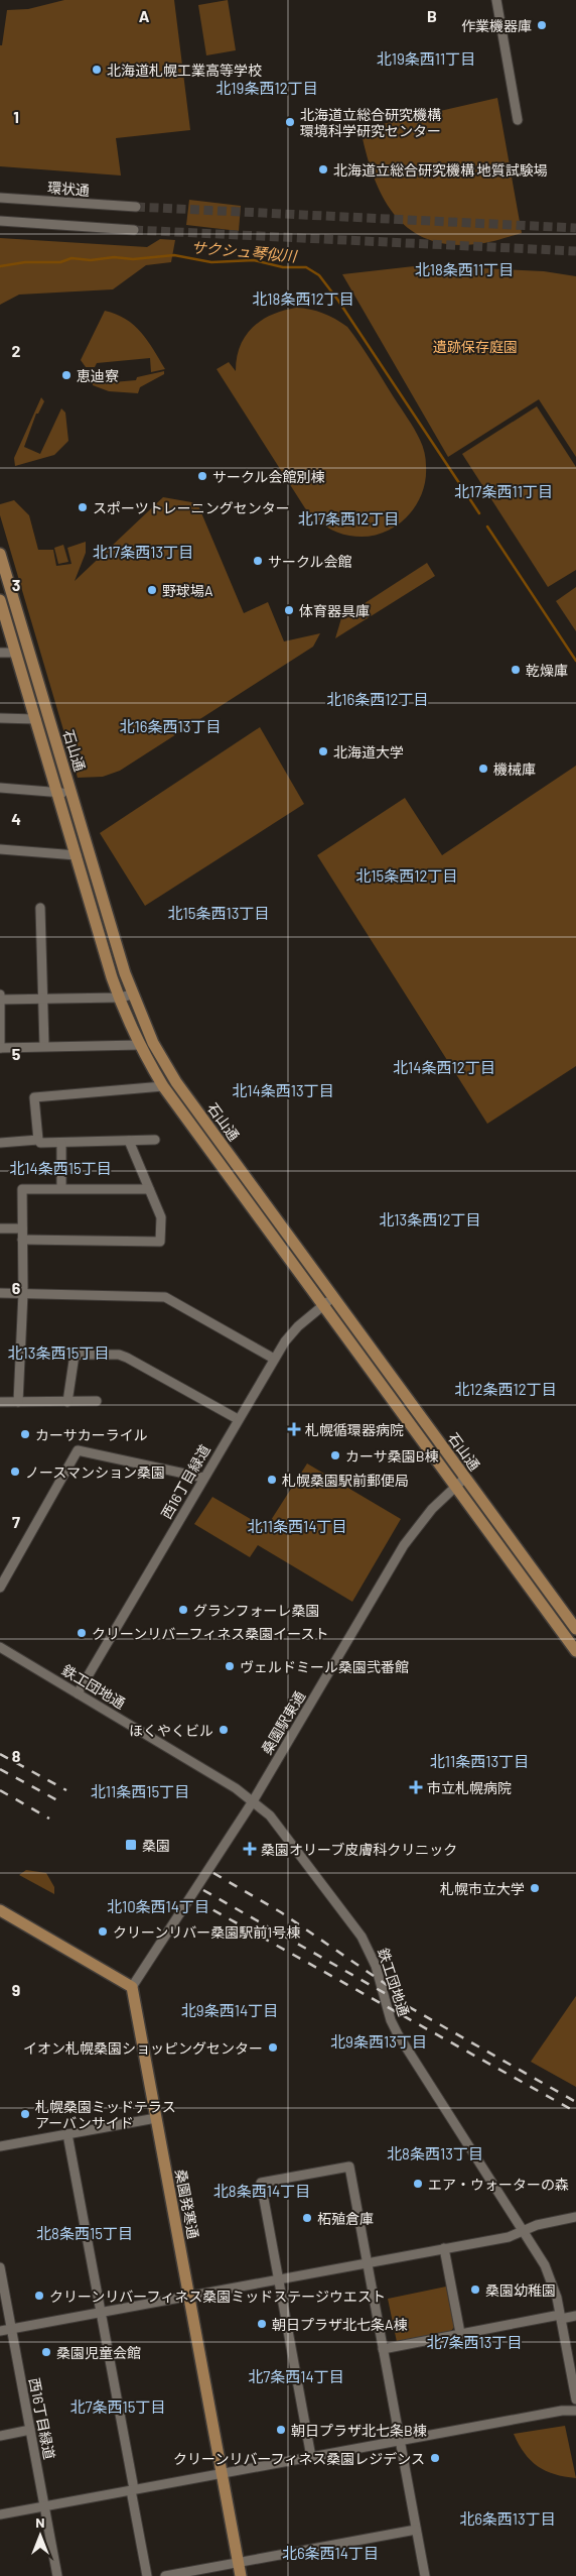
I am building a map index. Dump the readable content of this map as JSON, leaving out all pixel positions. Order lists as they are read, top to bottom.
{
  "streets": {
    "main road": ["石山通", "桑園発寒通"],
    "street": [
      "環状通",
      "西16丁目緑道",
      "鉄工団地通",
      "桑園駅東通"
    ]
  },
  "crossings": [
    ["石山通", "西16丁目緑道"],
    ["石山通", "桑園駅東通"],
    ["西16丁目緑道", "鉄工団地通"],
    ["鉄工団地通", "桑園駅東通"],
    ["桑園駅東通", "桑園発寒通"]
  ],
  "districts": [
    "北19条西11丁目",
    "北19条西12丁目",
    "北18条西11丁目",
    "北18条西12丁目",
    "北17条西11丁目",
    "北17条西12丁目",
    "北17条西13丁目",
    "北16条西12丁目",
    "北16条西13丁目",
    "北15条西12丁目",
    "北15条西13丁目",
    "北14条西12丁目",
    "北14条西13丁目",
    "北14条西15丁目",
    "北13条西12丁目",
    "北13条西15丁目",
    "北12条西12丁目",
    "北11条西14丁目",
    "北11条西13丁目",
    "北11条西15丁目",
    "北10条西14丁目",
    "北9条西14丁目",
    "北9条西13丁目",
    "北8条西13丁目",
    "北8条西14丁目",
    "北8条西15丁目",
    "北7条西13丁目",
    "北7条西14丁目",
    "北7条西15丁目",
    "北6条西13丁目",
    "北6条西14丁目"
  ],
  "water": ["サクシュ琴似川"],
  "parks": ["遺跡保存庭園"],
  "places": {
    "other": [
      "作業機器庫",
      "北海道札幌工業高等学校",
      "北海道立総合研究機構 環境科学研究センター",
      "北海道立総合研究機構 地質試験場",
      "恵迪寮",
      "サークル会館別棟",
      "スポーツトレーニングセンター",
      "サークル会館",
      "野球場A",
      "体育器具庫",
      "乾燥庫",
      "北海道大学",
      "機械庫",
      "カーサカーライル",
      "カーサ桑園B棟",
      "ノースマンション桑園",
      "札幌桑園駅前郵便局",
      "グランフォーレ桑園",
      "クリーンリバーフィネス桑園イースト",
      "ヴェルドミール桑園弐番館",
      "ほくやくビル",
      "札幌市立大学",
      "クリーンリバー桑園駅前1号棟",
      "イオン札幌桑園ショッピングセンター",
      "札幌桑園ミッドテラス アーバンサイド",
      "エア・ウォーターの森",
      "柘殖倉庫",
      "桑園幼稚園",
      "クリーンリバーフィネス桑園ミッドステージウエスト",
      "朝日プラザ北七条A棟",
      "桑園児童会館",
      "朝日プラザ北七条B棟",
      "クリーンリバーフィネス桑園レジデンス"
    ],
    "health": ["札幌循環器病院", "市立札幌病院", "桑園オリーブ皮膚科クリニック"],
    "transit": ["桑園"]
  },
  "north": "top",
  "grid": {
    "columns": ["A", "B"],
    "rows": [
      "1",
      "2",
      "3",
      "4",
      "5",
      "6",
      "7",
      "8",
      "9"
    ]
  }
}
